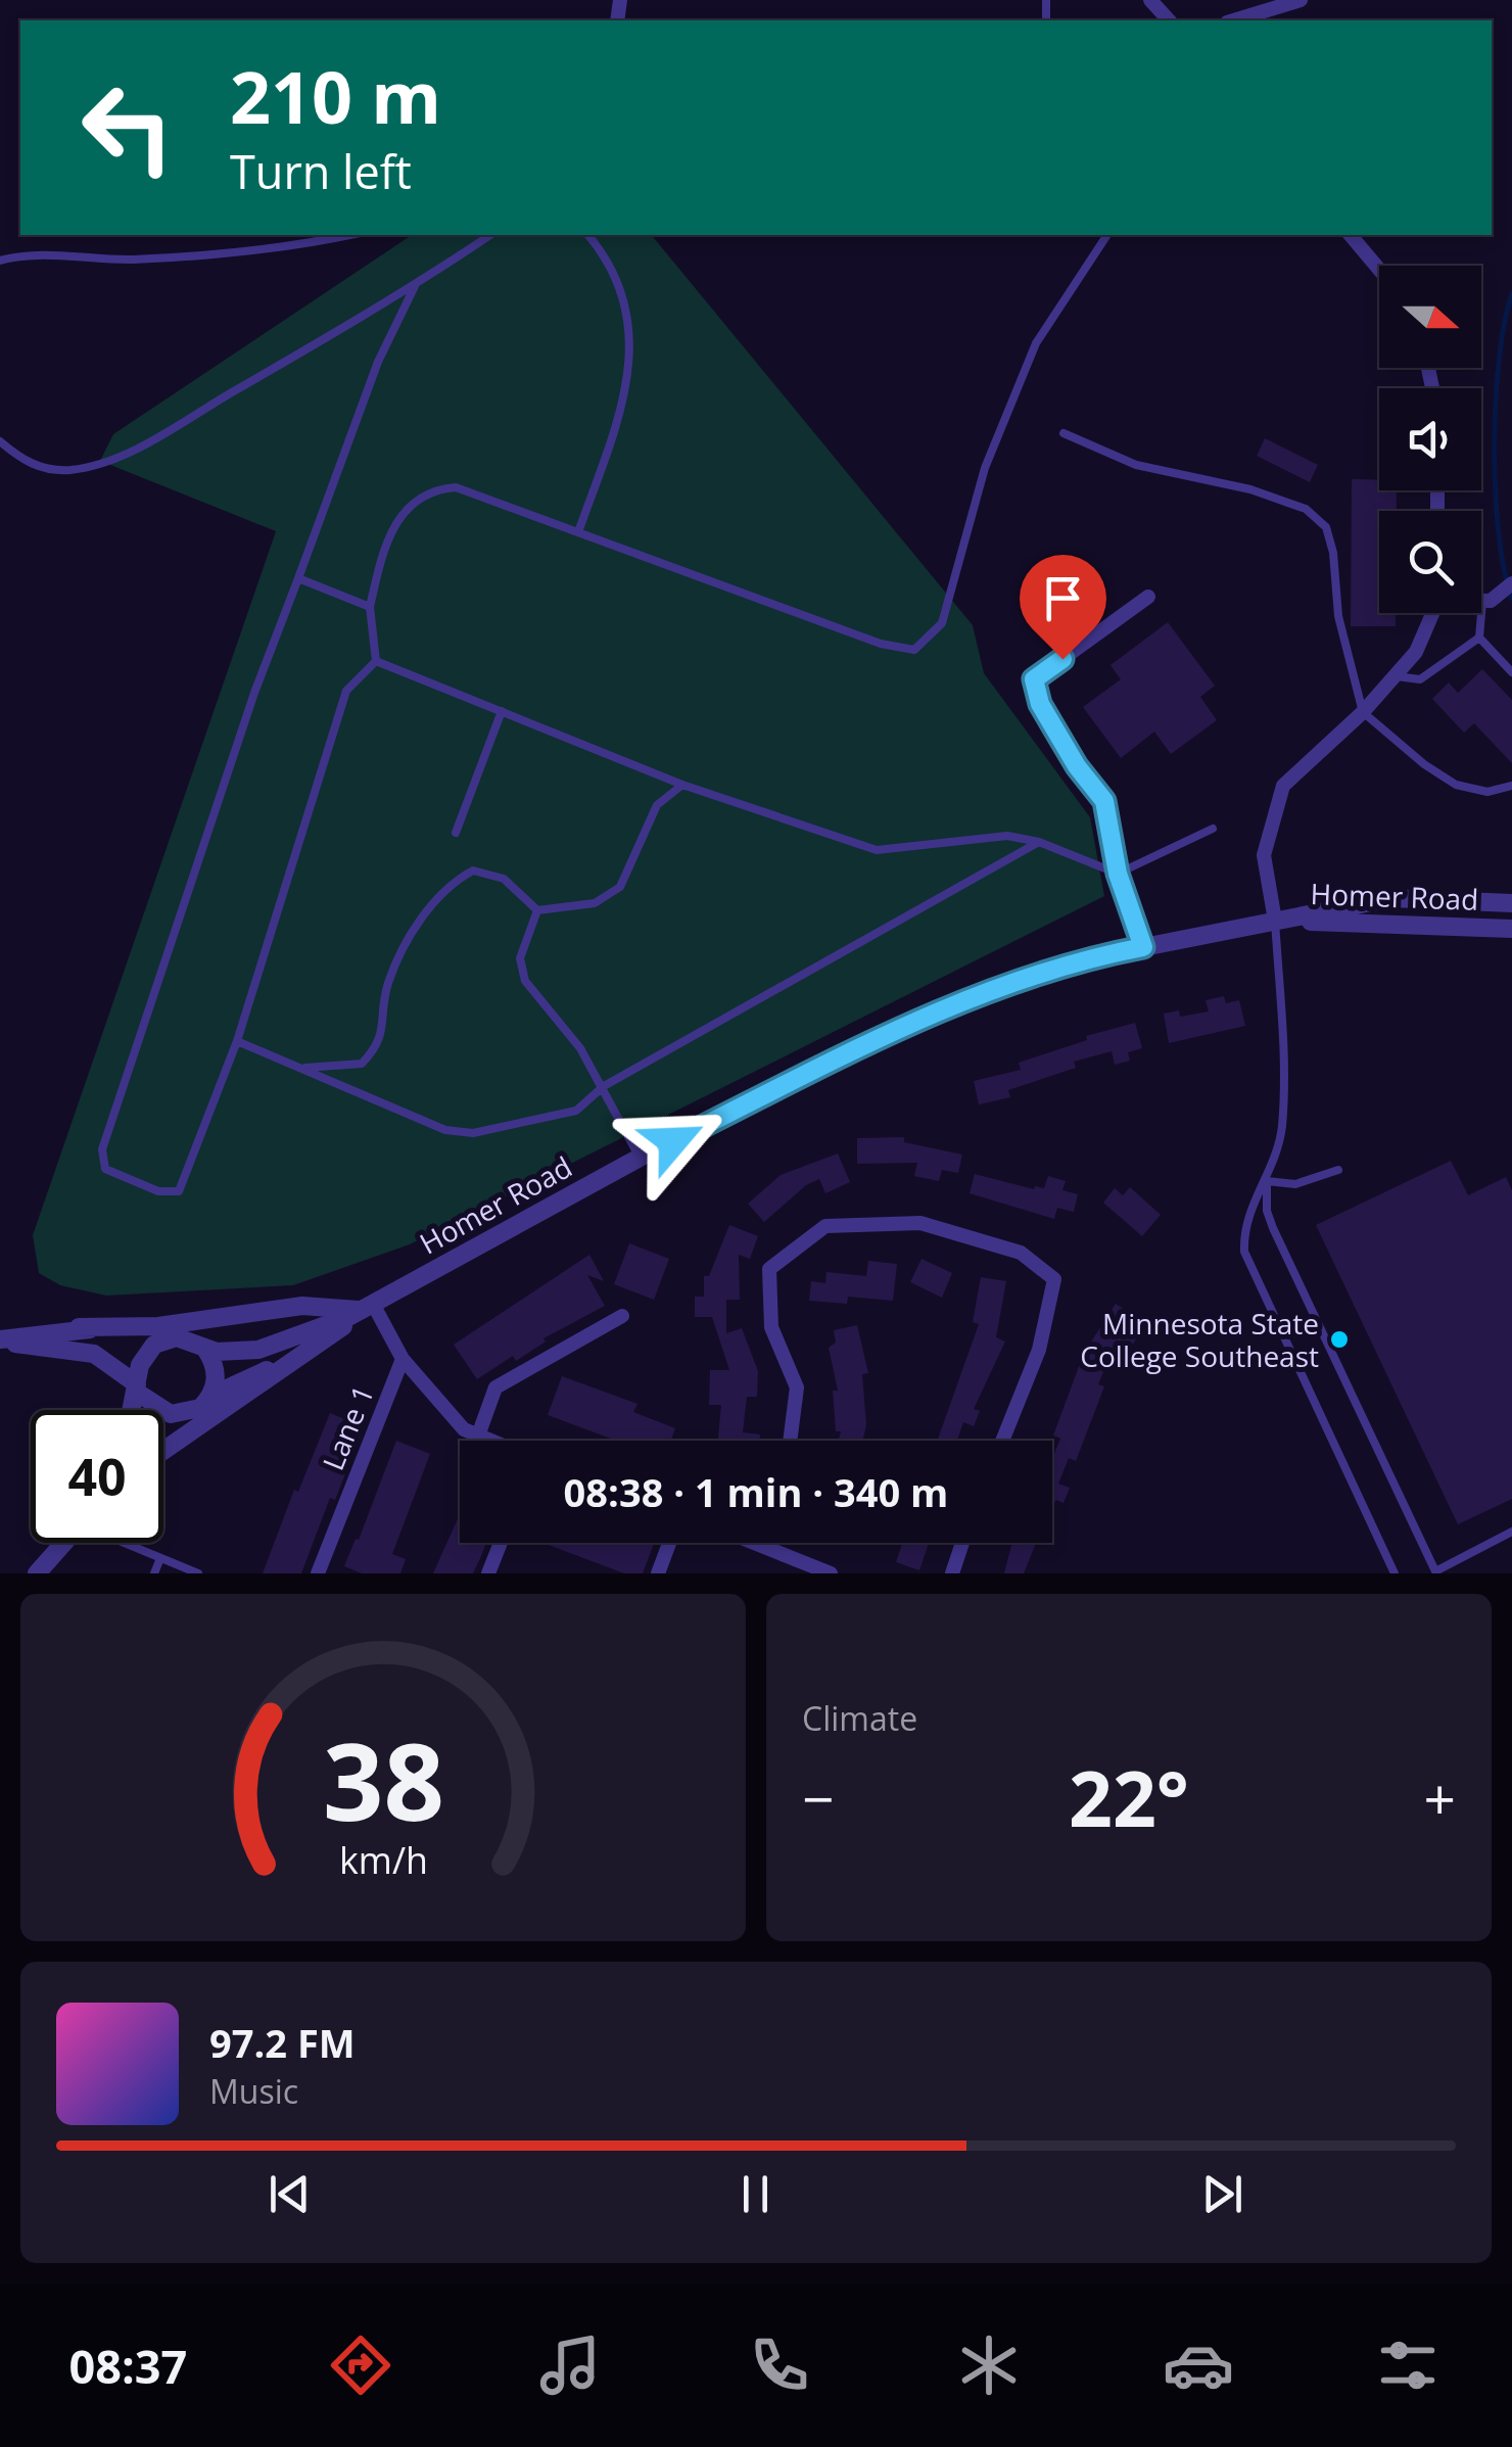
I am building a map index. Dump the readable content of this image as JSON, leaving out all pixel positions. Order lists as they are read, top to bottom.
{
  "streets": {
    "street": ["Homer Road", "Lane 1"]
  },
  "crossings": [
    ["Homer Road", "Lane 1"]
  ],
  "places": ["Minnesota State College Southeast"],
  "north": "right",
  "page": {
    "turn": ["210 m", "Turn left"],
    "limit": "40",
    "trip": "08:38 · 1 min · 340 m",
    "tile": "Climate",
    "heat": ["−", "22°", "+"],
    "song": ["97.2 FM", "Music"],
    "tabs": "08:37",
    "gauge": ["38", "km/h"]
  }
}
